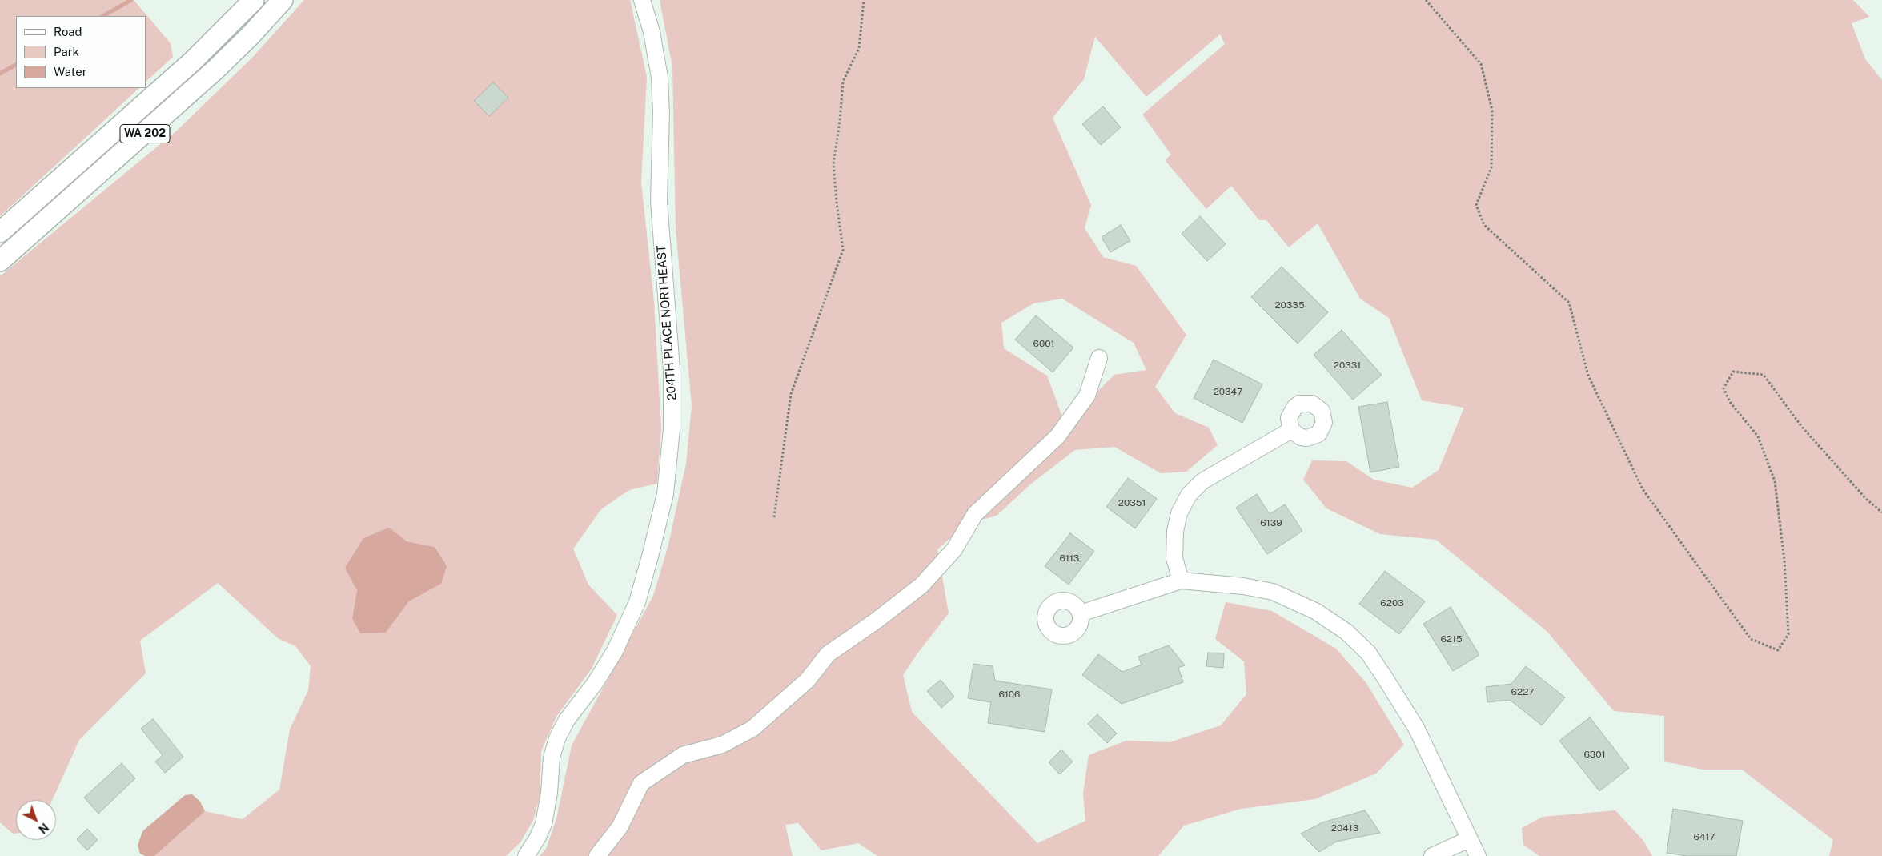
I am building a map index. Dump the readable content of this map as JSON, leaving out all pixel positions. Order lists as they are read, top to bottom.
{
  "streets": {
    "main road": ["WA 202"],
    "street": ["204TH PLACE NORTHEAST"]
  },
  "house_numbers": [
    "20335",
    "6001",
    "20331",
    "20347",
    "20351",
    "6139",
    "6113",
    "6203",
    "6215",
    "6227",
    "6106",
    "6301",
    "20413",
    "6417"
  ],
  "legend": ["Road", "Park", "Water"],
  "north": "bottom right"
}
